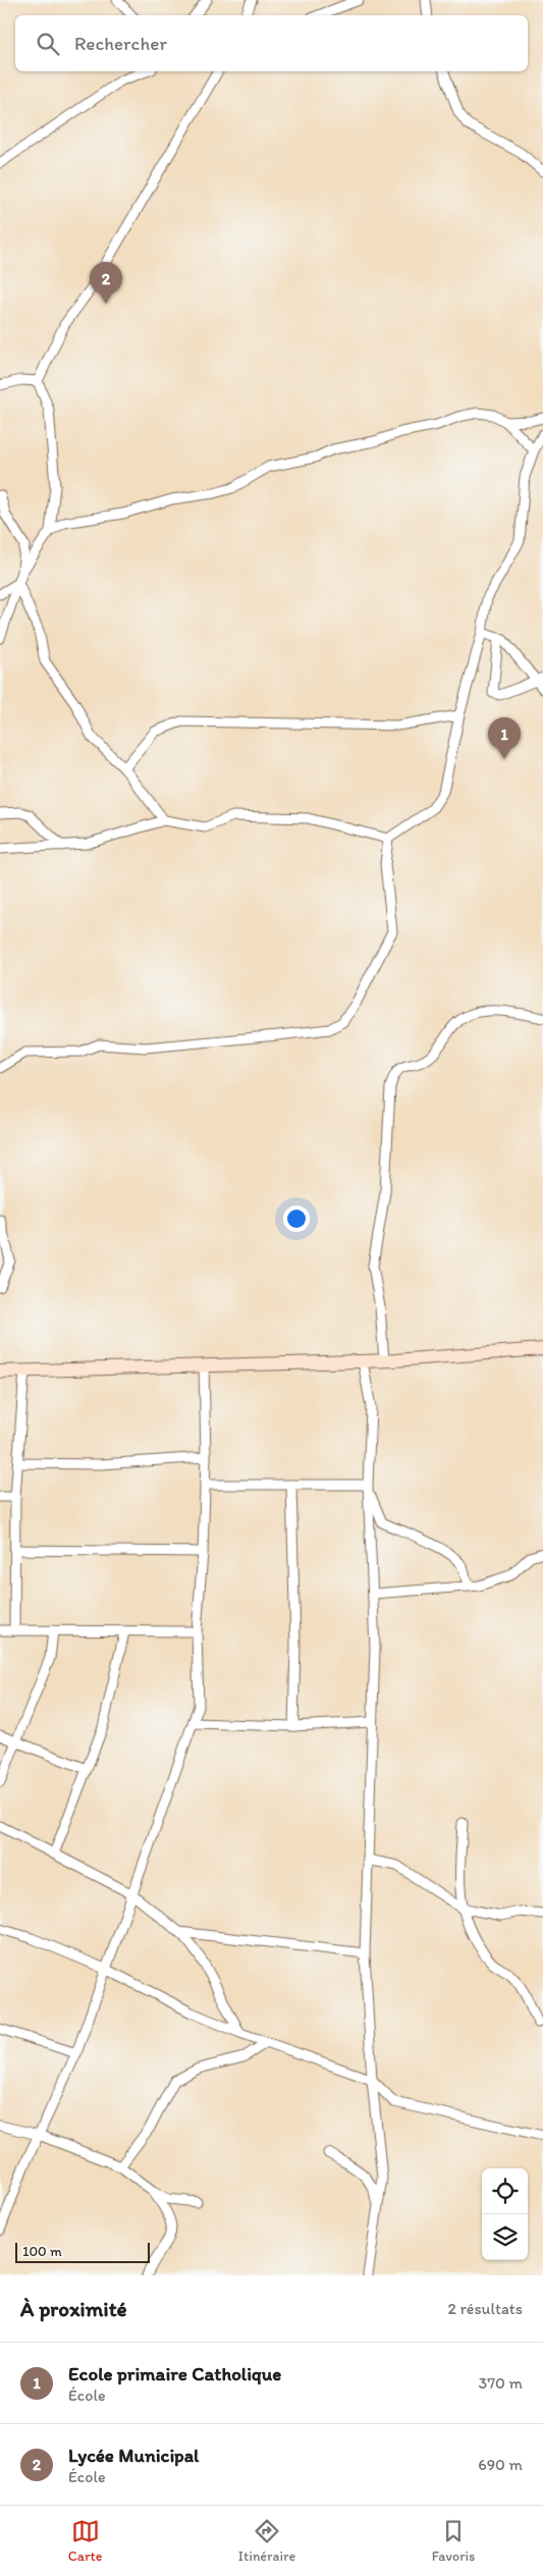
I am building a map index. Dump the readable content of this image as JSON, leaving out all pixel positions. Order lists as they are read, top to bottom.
{
  "scale_bar": "100 m",
  "page": {
    "search": "Rechercher",
    "pins": ["2", "1"],
    "scale": "100 m",
    "heading": ["À proximité", "2 résultats"],
    "list": [
      {
        "mark": "1",
        "name": "Ecole primaire Catholique",
        "note": "École",
        "value": "370 m"
      },
      {
        "mark": "2",
        "name": "Lycée Municipal",
        "note": "École",
        "value": "690 m"
      }
    ],
    "nav": ["Carte", "Itinéraire", "Favoris"]
  }
}
